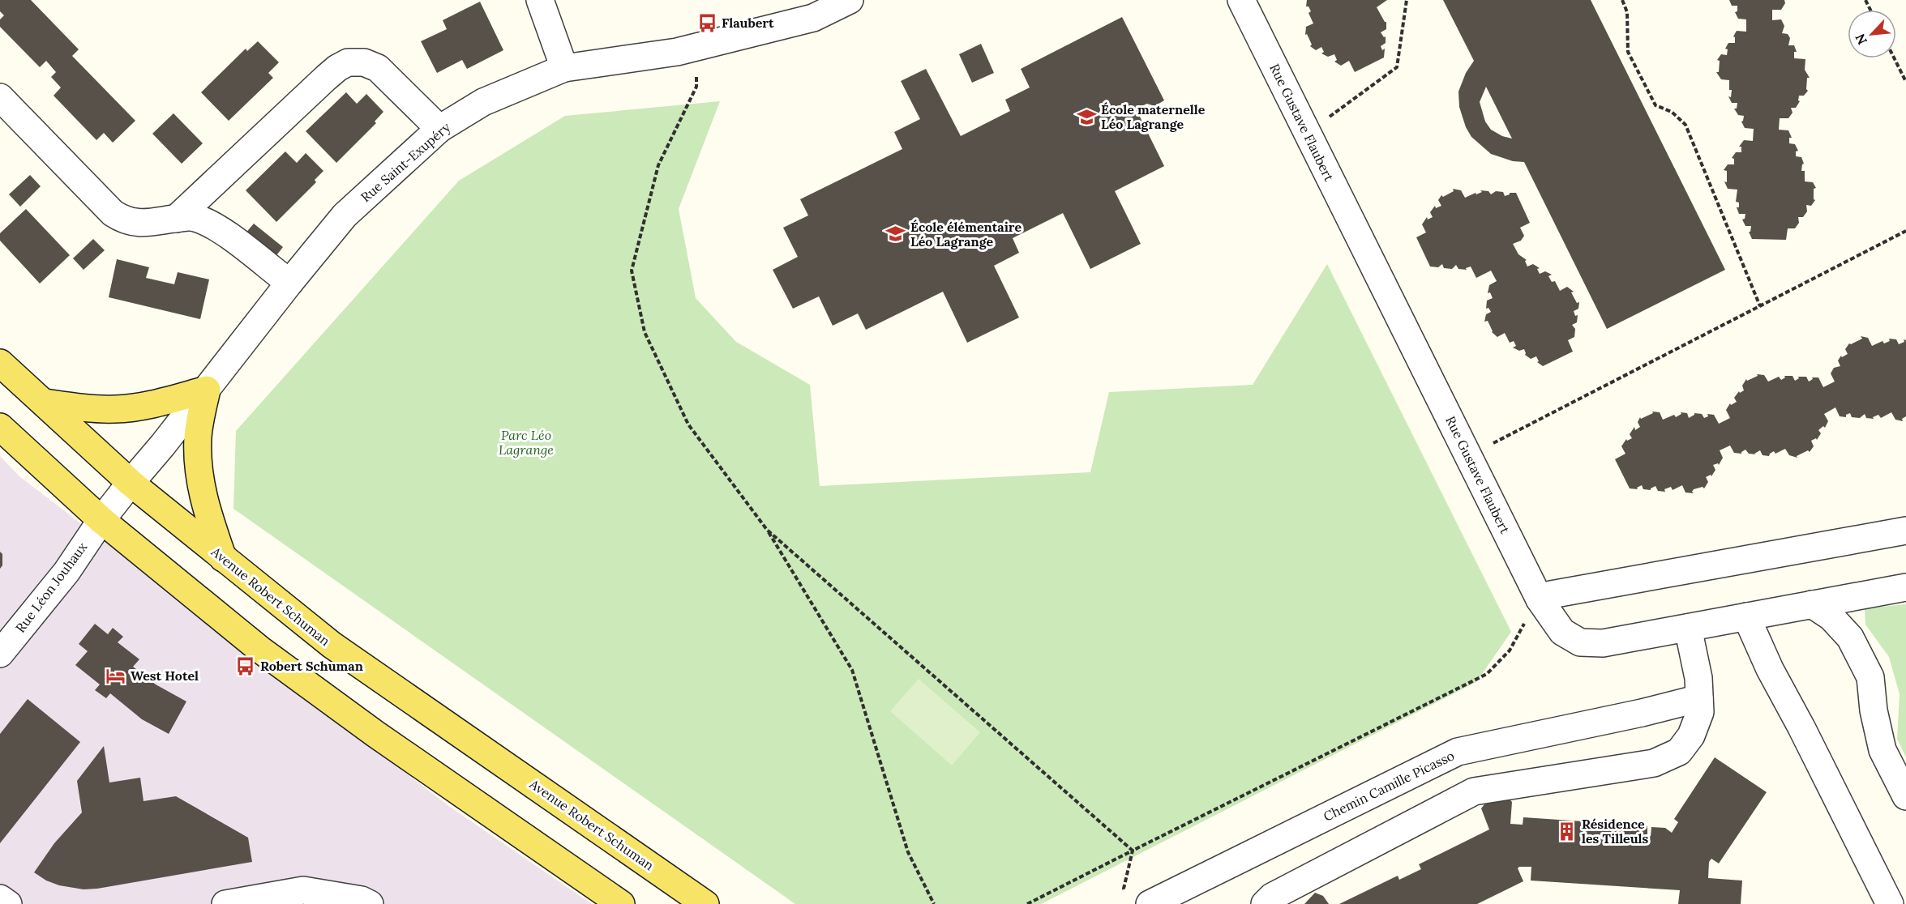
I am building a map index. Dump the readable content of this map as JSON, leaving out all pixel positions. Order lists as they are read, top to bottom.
{
  "streets": {
    "main road": ["Avenue Robert Schuman"],
    "street": [
      "Rue Gustave Flaubert",
      "Rue Saint-Exupéry",
      "Rue Léon Jouhaux",
      "Chemin Camille Picasso"
    ]
  },
  "crossings": [
    ["Rue Saint-Exupéry", "Rue Léon Jouhaux"],
    ["Rue Saint-Exupéry", "Avenue Robert Schuman"],
    ["Rue Léon Jouhaux", "Avenue Robert Schuman"]
  ],
  "parks": ["Parc Léo Lagrange"],
  "places": {
    "bus stop": ["Flaubert", "Robert Schuman"],
    "school or university": ["École maternelle Léo Lagrange", "École élémentaire Léo Lagrange"],
    "hotel": ["West Hotel"],
    "building": ["Résidence les Tilleuls"]
  },
  "north": "bottom left"
}
